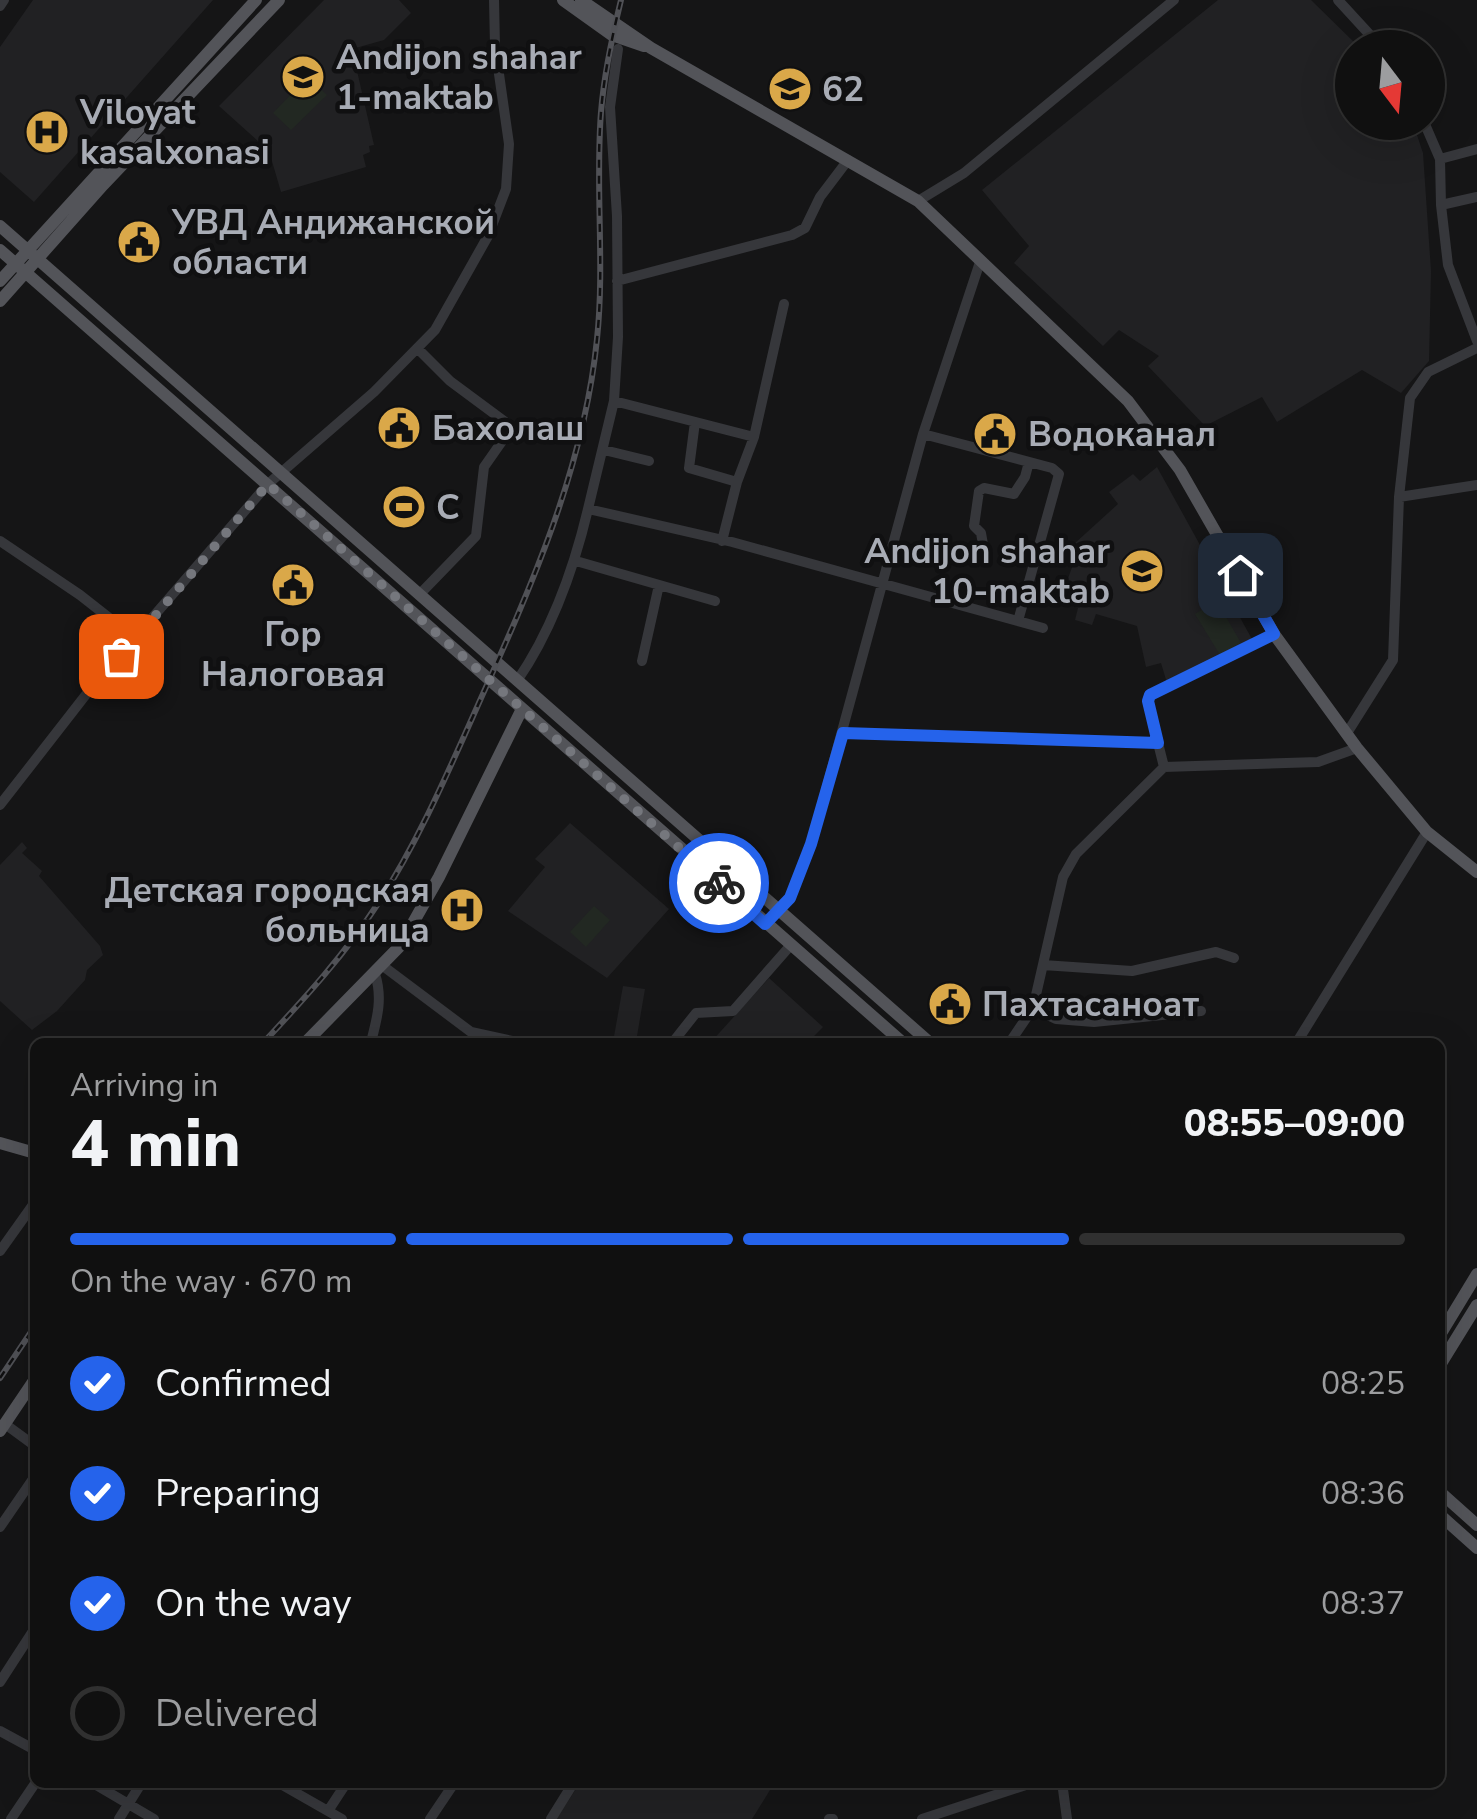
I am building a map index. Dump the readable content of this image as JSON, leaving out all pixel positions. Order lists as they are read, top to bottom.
{
  "places": {
    "school or university": ["Andijon shahar 1-maktab", "62", "Andijon shahar 10-maktab"],
    "hospital": ["Viloyat kasalxonasi", "Детская городская больница"],
    "public building": [
      "УВД Андижанской области",
      "Бахолаш",
      "Водоканал",
      "Гор Налоговая",
      "Пахтасаноат"
    ],
    "sports": ["С"]
  },
  "north": "bottom",
  "page": {
    "heading": ["4 min", "Arriving in", "08:55–09:00"],
    "bar": "On the way · 670 m",
    "list": [
      ["Confirmed", "08:25"],
      ["Preparing", "08:36"],
      ["On the way", "08:37"],
      "Delivered"
    ]
  }
}
